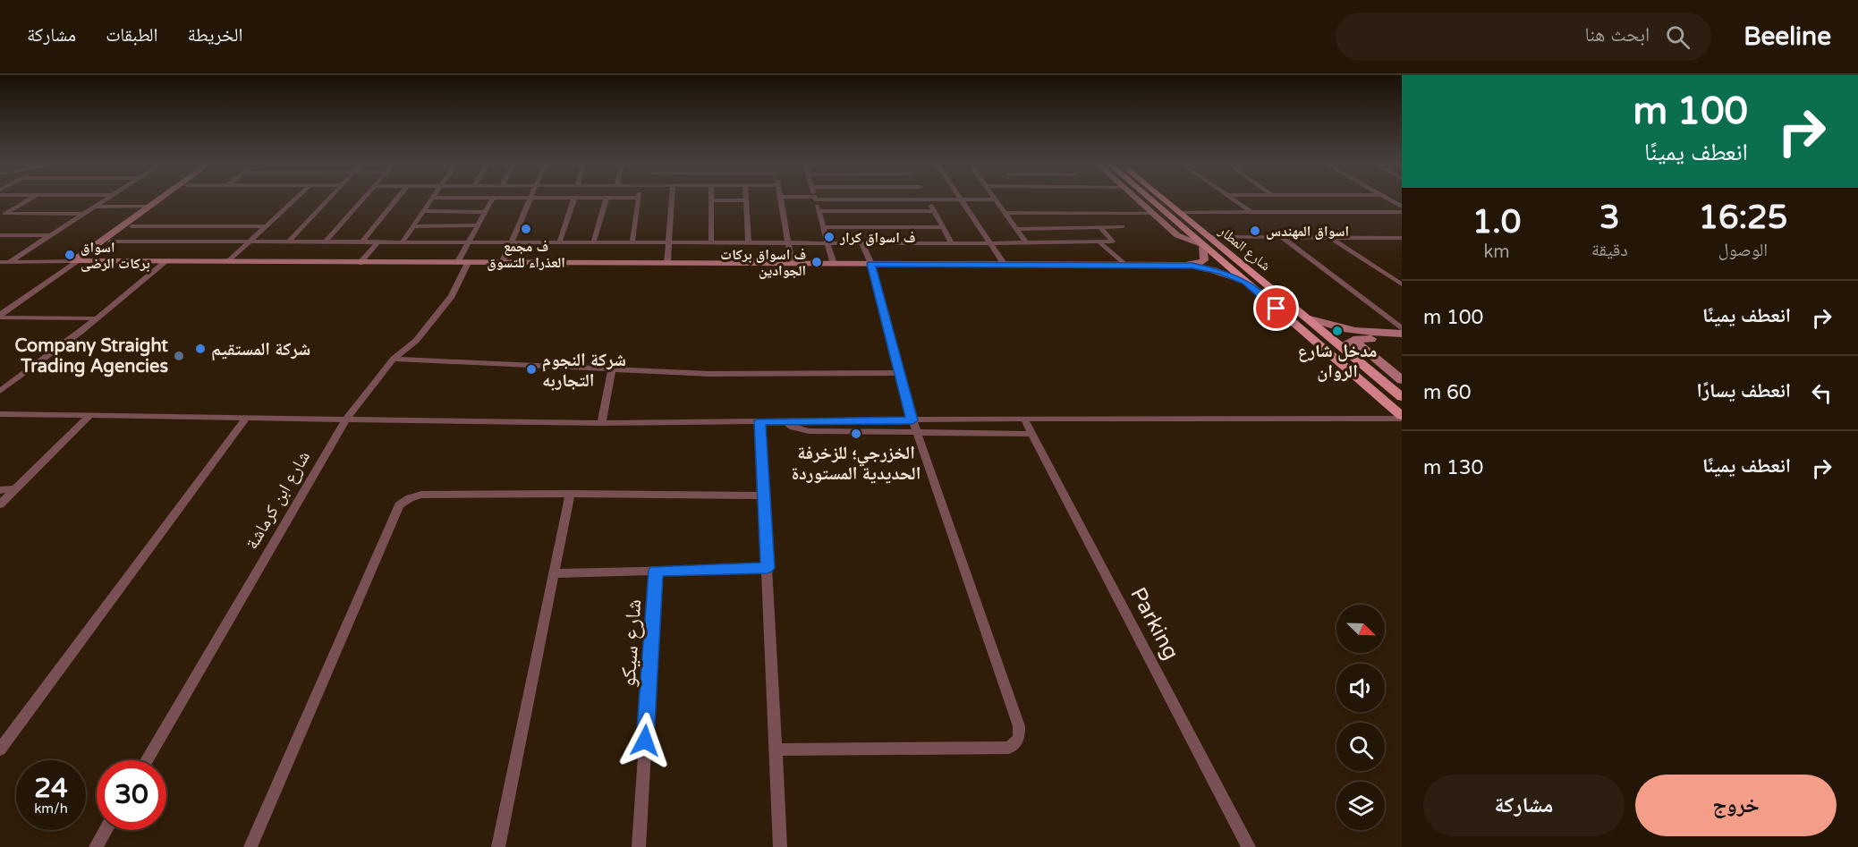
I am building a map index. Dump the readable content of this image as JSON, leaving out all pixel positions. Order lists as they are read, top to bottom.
{
  "streets": {
    "main road": ["شارع المطار"],
    "street": ["شارع ابن كرماشة", "Parking", "شارع سيكو"]
  },
  "places": [
    "ف مجمع العذراء للتسوق",
    "اسواق المهندس",
    "ف اسواق كرار",
    "اسواق بركات الرضى",
    "ف اسواق بركات الجوادين",
    "مدخل شارع الروان",
    "شركة المستقيم",
    "Company Straight Trading Agencies",
    "شركة النجوم التجاربه",
    "الخزرجي؛ للزخرفة الحديدية المستوردة"
  ],
  "north": "bottom right",
  "page": {
    "header": "Beeline",
    "search": "ابحث هنا",
    "nav": ["الخريطة", "الطبقات", "مشاركة"],
    "turn": ["100 m", "انعطف يمينًا"],
    "eta": [
      "16:25",
      "الوصول",
      "3",
      "دقيقة",
      "1.0",
      "km"
    ],
    "list": [
      {
        "name": "انعطف يمينًا",
        "value": "100 m"
      },
      {
        "name": "انعطف يسارًا",
        "value": "60 m"
      },
      {
        "name": "انعطف يمينًا",
        "value": "130 m"
      }
    ],
    "speed": "24 km/h",
    "limit": "30",
    "buttons": ["خروج", "مشاركة"]
  }
}
